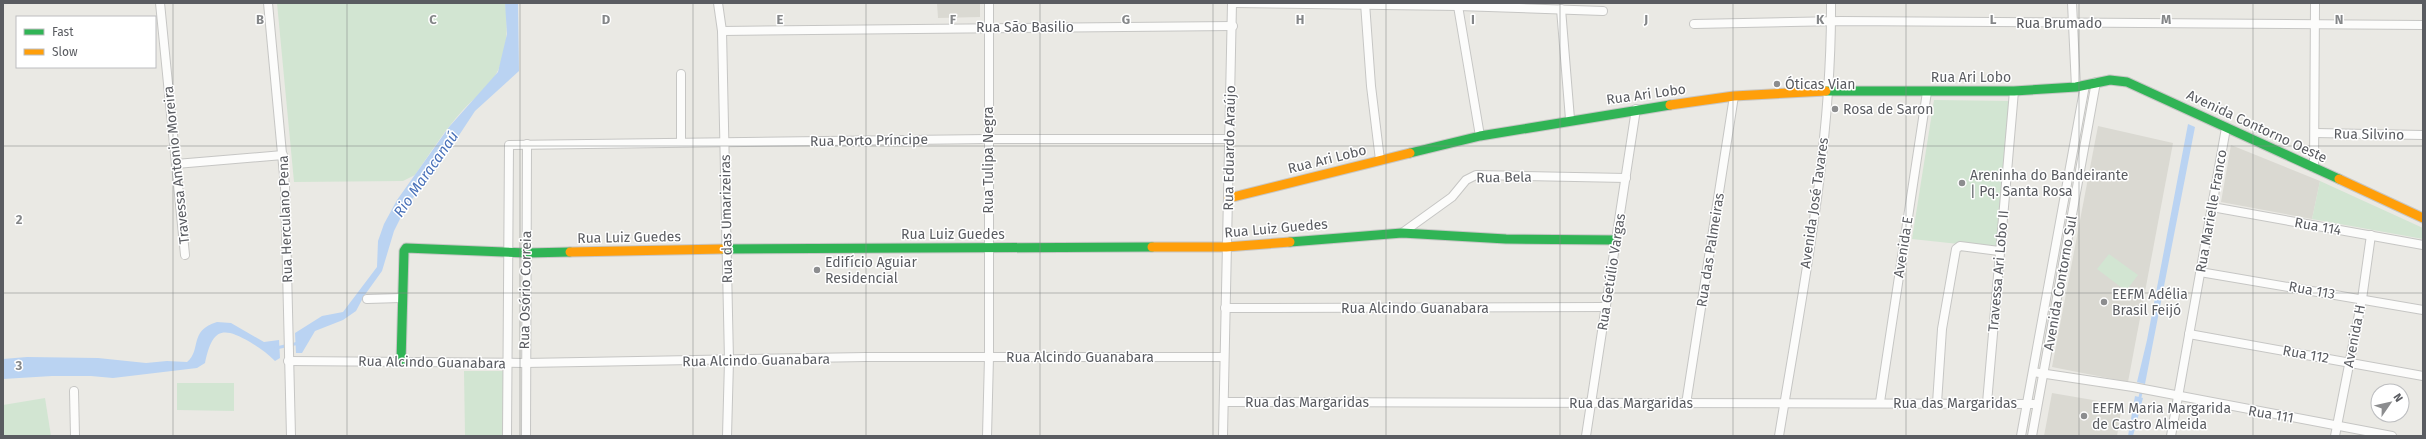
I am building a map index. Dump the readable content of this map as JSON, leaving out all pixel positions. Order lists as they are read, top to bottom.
{
  "streets": {
    "street": [
      "Rua Brumado",
      "Rua São Basilio",
      "Rua Ari Lobo",
      "Avenida Contorno Oeste",
      "Rua Silvino",
      "Rua Porto Príncipe",
      "Rua Eduardo Araújo",
      "Rua Tulipa Negra",
      "Travessa Antonio Moreira",
      "Rua Bela",
      "Avenida José Tavares",
      "Rua Marielle Franco",
      "Rua Herculano Pena",
      "Rua das Umarizeiras",
      "Rua 114",
      "Rua Luiz Guedes",
      "Avenida E",
      "Rua das Palmeiras",
      "Travessa Ari Lobo II",
      "Rua Getúlio Vargas",
      "Avenida Contorno Sul",
      "Rua Osório Correia",
      "Rua 113",
      "Rua Alcindo Guanabara",
      "Avenida H",
      "Rua 112",
      "Rua das Margaridas",
      "Rua 111"
    ]
  },
  "crossings": [
    ["Rua Brumado", "Avenida José Tavares"],
    ["Rua São Basilio", "Rua Eduardo Araújo"],
    ["Rua São Basilio", "Rua Tulipa Negra"],
    ["Rua São Basilio", "Rua das Umarizeiras"],
    ["Rua Ari Lobo", "Avenida Contorno Oeste"],
    ["Rua Ari Lobo", "Rua Eduardo Araújo"],
    ["Rua Ari Lobo", "Avenida José Tavares"],
    ["Rua Ari Lobo", "Avenida E"],
    ["Rua Ari Lobo", "Rua das Palmeiras"],
    ["Rua Ari Lobo", "Travessa Ari Lobo II"],
    ["Rua Ari Lobo", "Rua Getúlio Vargas"],
    ["Avenida Contorno Oeste", "Rua Marielle Franco"],
    ["Avenida Contorno Oeste", "Avenida Contorno Sul"],
    ["Rua Porto Príncipe", "Rua Eduardo Araújo"],
    ["Rua Porto Príncipe", "Rua Tulipa Negra"],
    ["Rua Porto Príncipe", "Rua das Umarizeiras"],
    ["Rua Porto Príncipe", "Rua Osório Correia"],
    ["Rua Eduardo Araújo", "Rua Luiz Guedes"],
    ["Rua Eduardo Araújo", "Rua Alcindo Guanabara"],
    ["Rua Eduardo Araújo", "Rua das Margaridas"],
    ["Rua Tulipa Negra", "Rua Luiz Guedes"],
    ["Rua Tulipa Negra", "Rua Alcindo Guanabara"],
    ["Rua Bela", "Rua Luiz Guedes"],
    ["Rua Bela", "Rua Getúlio Vargas"],
    ["Avenida José Tavares", "Rua das Margaridas"],
    ["Rua Marielle Franco", "Rua 114"],
    ["Rua Marielle Franco", "Rua 113"],
    ["Rua Marielle Franco", "Rua 112"],
    ["Rua Marielle Franco", "Rua 111"],
    ["Rua Herculano Pena", "Rua Alcindo Guanabara"],
    ["Rua das Umarizeiras", "Rua Luiz Guedes"],
    ["Rua das Umarizeiras", "Rua Alcindo Guanabara"],
    ["Rua 114", "Avenida H"],
    ["Rua Luiz Guedes", "Rua Getúlio Vargas"],
    ["Rua Luiz Guedes", "Rua Osório Correia"],
    ["Rua Luiz Guedes", "Rua Alcindo Guanabara"],
    ["Avenida E", "Rua das Margaridas"],
    ["Rua das Palmeiras", "Rua das Margaridas"],
    ["Travessa Ari Lobo II", "Rua das Margaridas"],
    ["Rua Getúlio Vargas", "Rua Alcindo Guanabara"],
    ["Rua Getúlio Vargas", "Rua das Margaridas"],
    ["Avenida Contorno Sul", "Rua das Margaridas"],
    ["Avenida Contorno Sul", "Rua 111"],
    ["Rua Osório Correia", "Rua Alcindo Guanabara"],
    ["Rua 113", "Avenida H"],
    ["Avenida H", "Rua 112"],
    ["Avenida H", "Rua 111"]
  ],
  "water": ["Rio Maracanaú"],
  "places": [
    "Óticas Vian",
    "Rosa de Saron",
    "Areninha do Bandeirante | Pq. Santa Rosa",
    "Edifício Aguiar Residencial",
    "EEFM Adélia Brasil Feijó",
    "EEFM Maria Margarida de Castro Almeida"
  ],
  "legend": ["Fast", "Slow"],
  "north": "top right",
  "grid": {
    "columns": [
      "B",
      "C",
      "D",
      "E",
      "F",
      "G",
      "H",
      "I",
      "J",
      "K",
      "L",
      "M",
      "N"
    ],
    "rows": ["2", "3"]
  }
}
